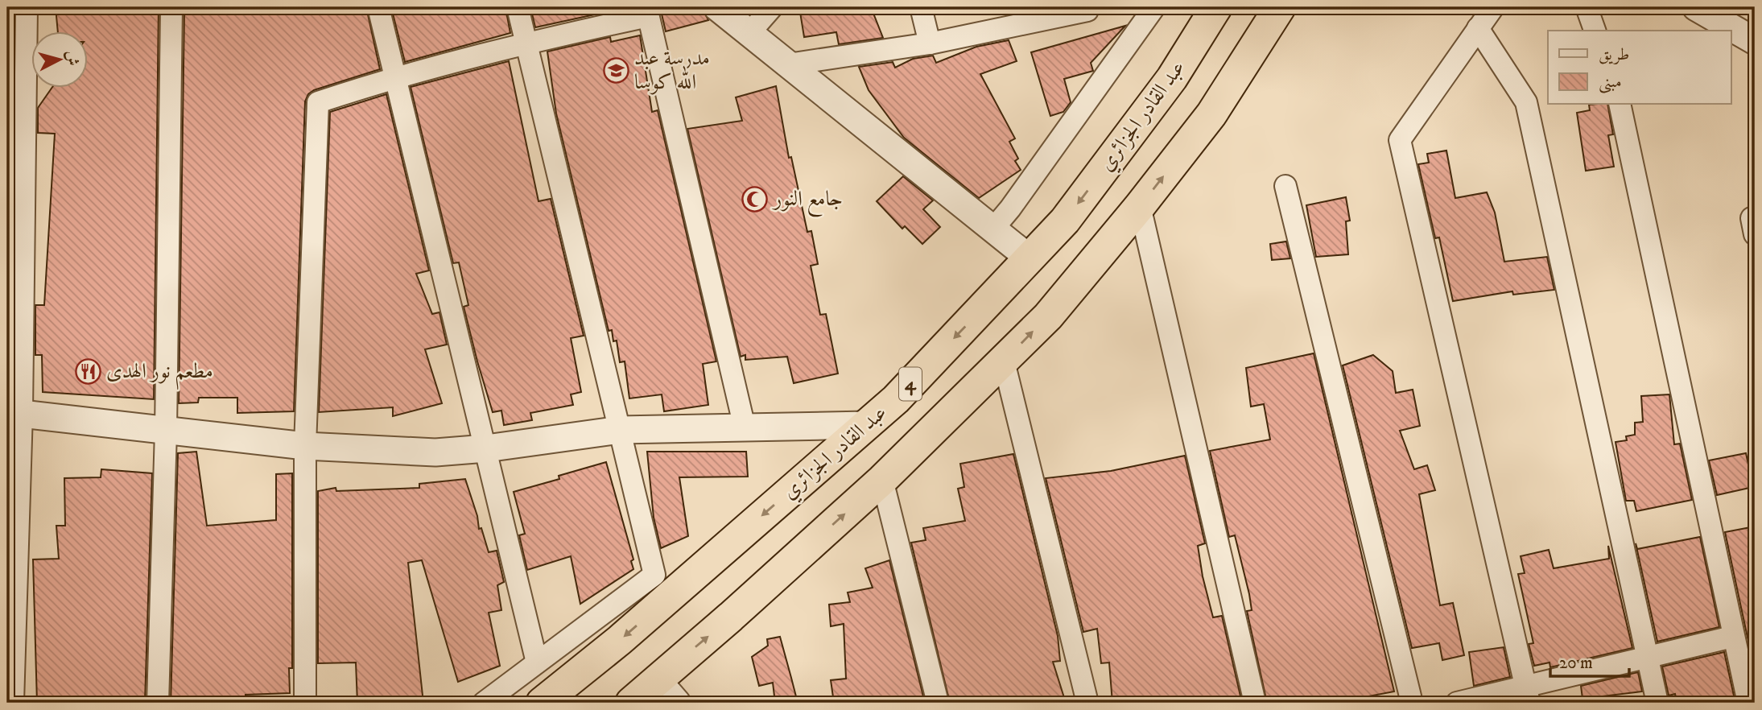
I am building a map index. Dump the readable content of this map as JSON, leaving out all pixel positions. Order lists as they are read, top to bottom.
{
  "streets": {
    "highway": ["عبد القادر الجزائري", "4"]
  },
  "places": {
    "school or university": ["مدرسة عبد الله كوسا"],
    "mosque": ["جامع النور"],
    "restaurant": ["مطعم نور الهدى"]
  },
  "legend": ["طريق", "مبنى"],
  "scale_bar": "20 m",
  "north": "right"
}
